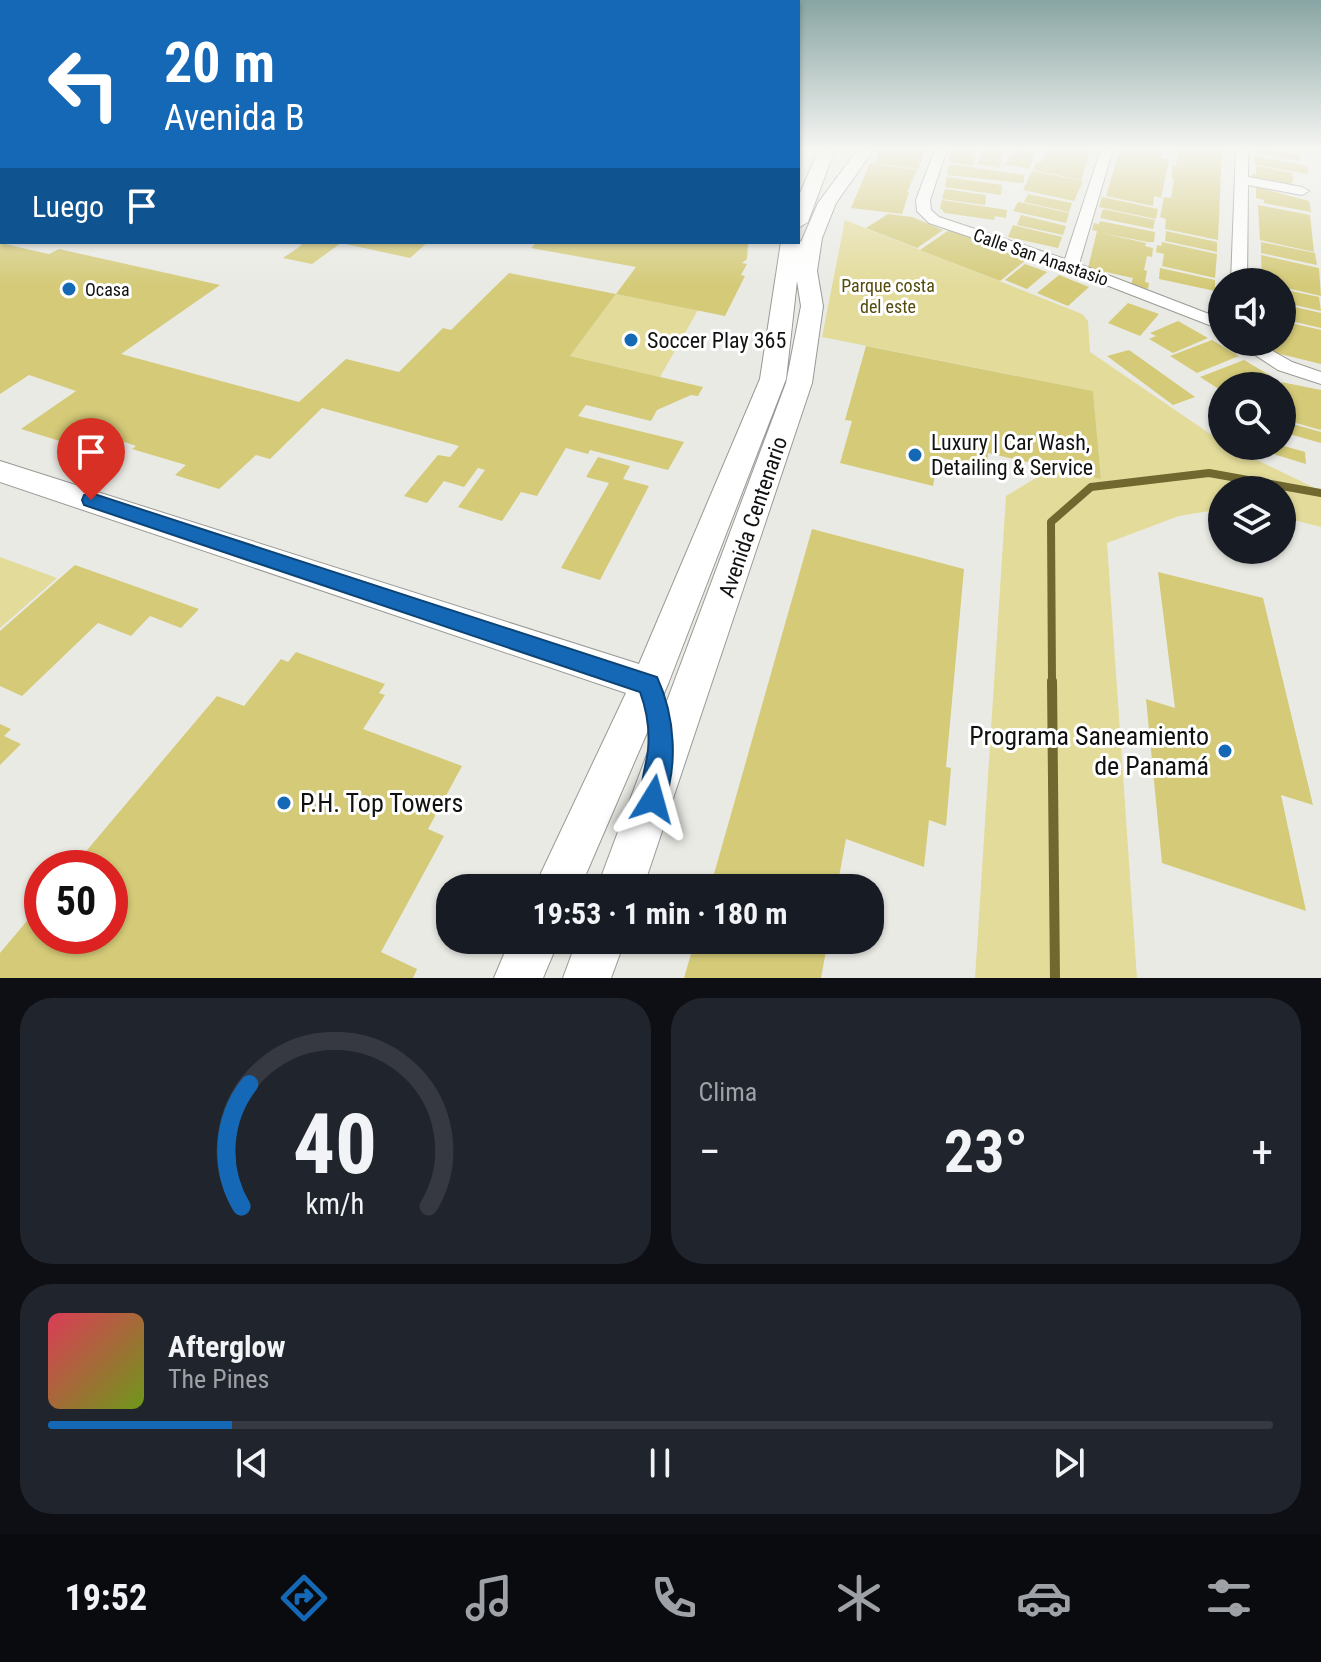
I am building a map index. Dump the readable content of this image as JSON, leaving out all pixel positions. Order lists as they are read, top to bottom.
{
  "streets": {
    "main road": ["Avenida Centenario"],
    "street": ["Calle San Anastasio"]
  },
  "parks": ["Parque costa del este"],
  "places": [
    "Ocasa",
    "Soccer Play 365",
    "Luxury | Car Wash, Detailing & Service",
    "Programa Saneamiento de Panamá",
    "P.H. Top Towers"
  ],
  "page": {
    "turn": ["20 m", "Avenida B"],
    "then": "Luego",
    "limit": "50",
    "trip": "19:53 · 1 min · 180 m",
    "tile": "Clima",
    "heat": ["−", "23°", "+"],
    "song": ["Afterglow", "The Pines"],
    "tabs": "19:52",
    "gauge": ["40", "km/h"]
  }
}
